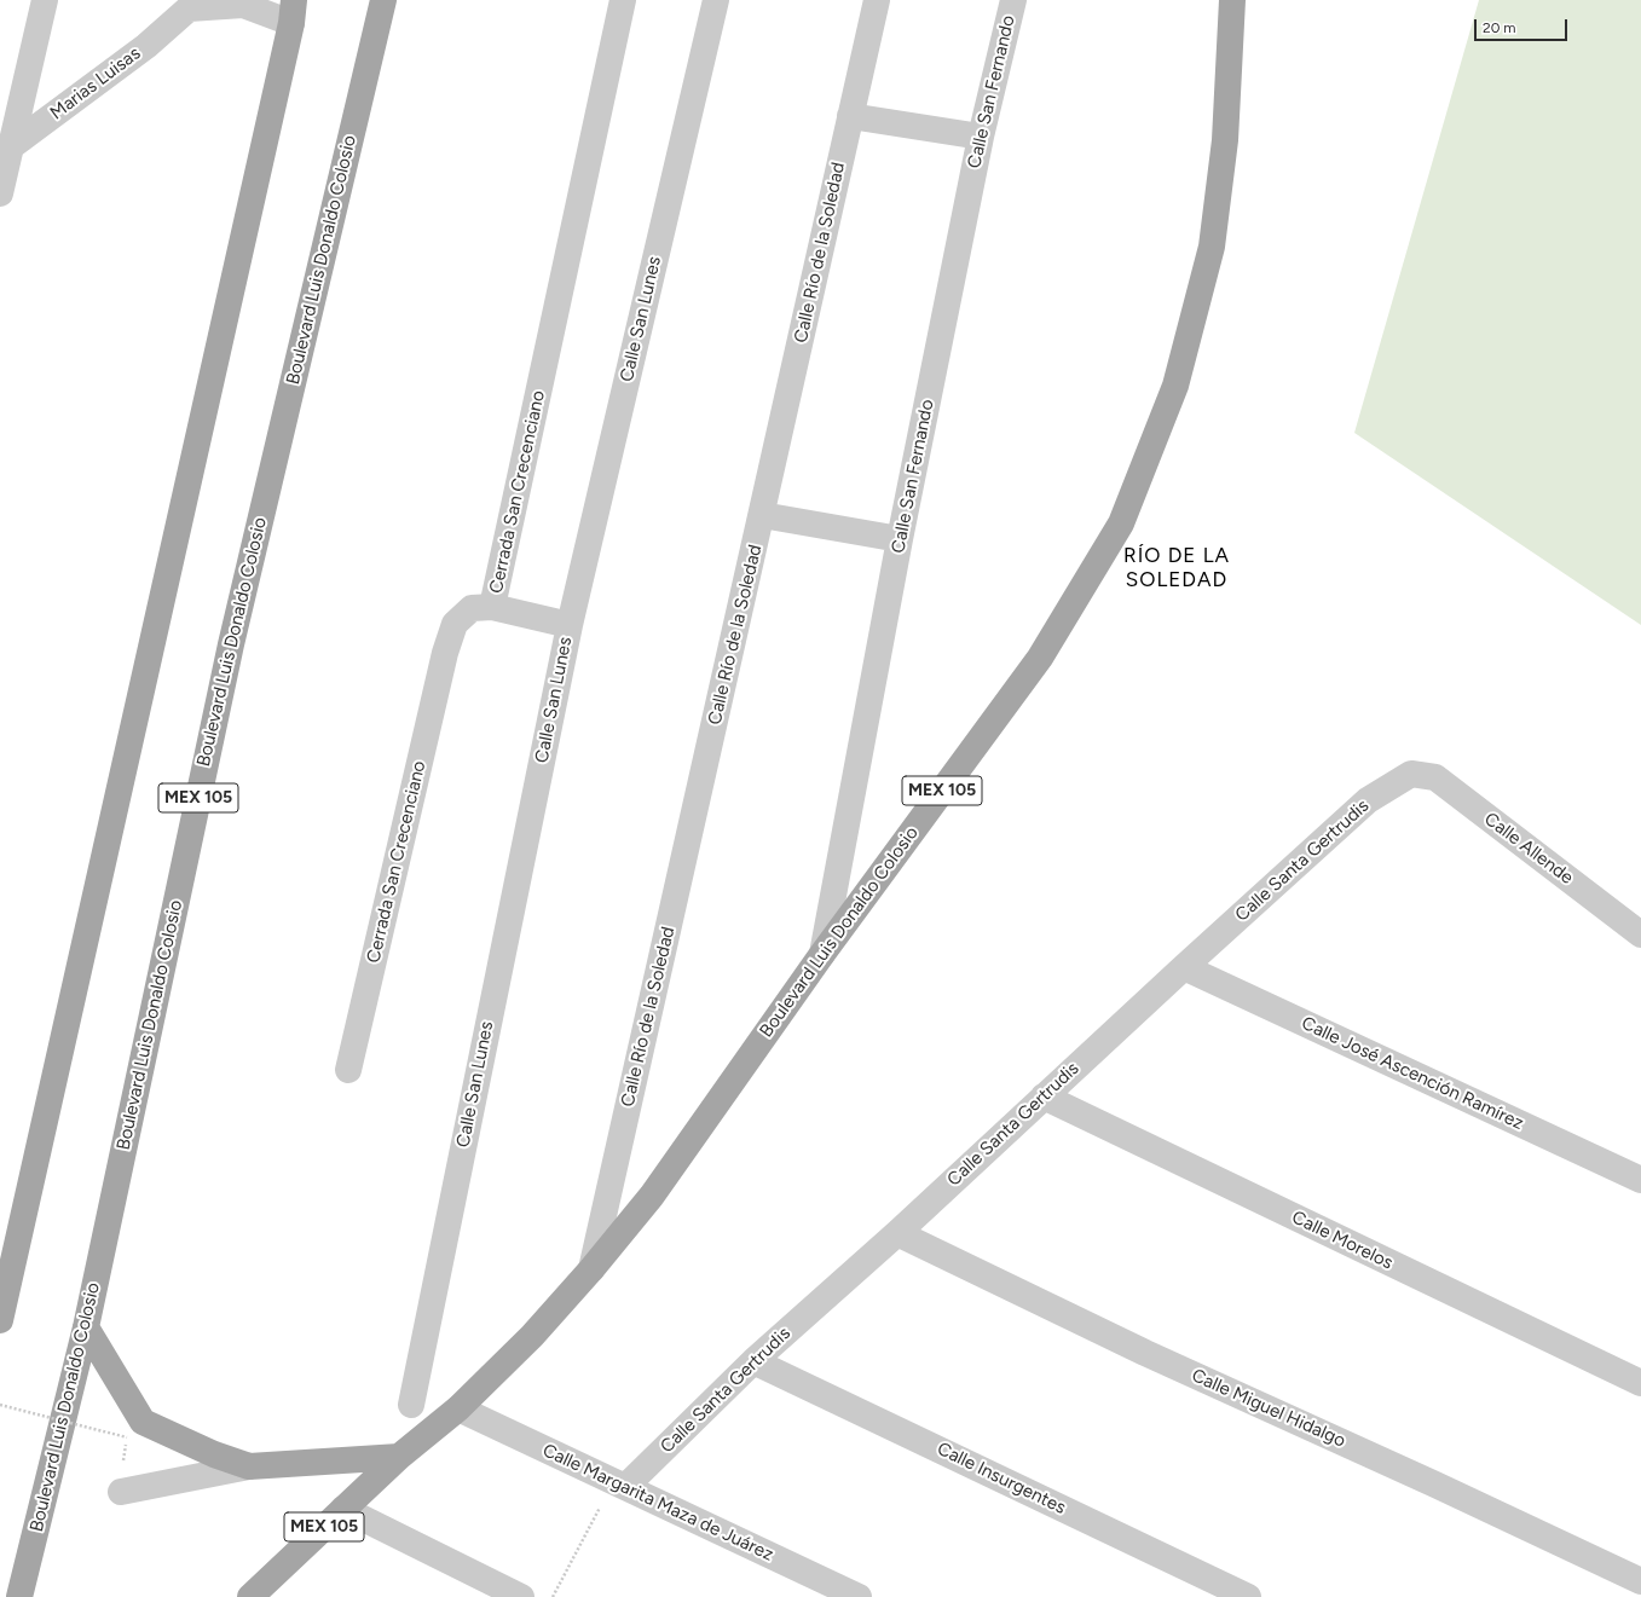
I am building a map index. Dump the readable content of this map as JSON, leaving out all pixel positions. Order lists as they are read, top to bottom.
{
  "streets": {
    "main road": ["Boulevard Luis Donaldo Colosio", "MEX 105"],
    "street": [
      "Marias Luisas",
      "Calle San Fernando",
      "Calle Río de la Soledad",
      "Calle San Lunes",
      "Cerrada San Crecenciano",
      "Calle Allende",
      "Calle Santa Gertrudis",
      "Calle José Ascención Ramírez",
      "Calle Morelos",
      "Calle Miguel Hidalgo",
      "Calle Insurgentes",
      "Calle Margarita Maza de Juárez"
    ]
  },
  "crossings": [
    ["Calle San Fernando", "Boulevard Luis Donaldo Colosio"],
    ["Calle Río de la Soledad", "Boulevard Luis Donaldo Colosio"],
    ["Boulevard Luis Donaldo Colosio", "Calle Margarita Maza de Juárez"],
    ["Calle Allende", "Calle Santa Gertrudis"],
    ["Calle Santa Gertrudis", "Calle José Ascención Ramírez"],
    ["Calle Santa Gertrudis", "Calle Morelos"],
    ["Calle Santa Gertrudis", "Calle Miguel Hidalgo"],
    ["Calle Santa Gertrudis", "Calle Insurgentes"],
    ["Calle Santa Gertrudis", "Calle Margarita Maza de Juárez"]
  ],
  "districts": ["RÍO DE LA SOLEDAD"],
  "scale_bar": "20 m"
}
